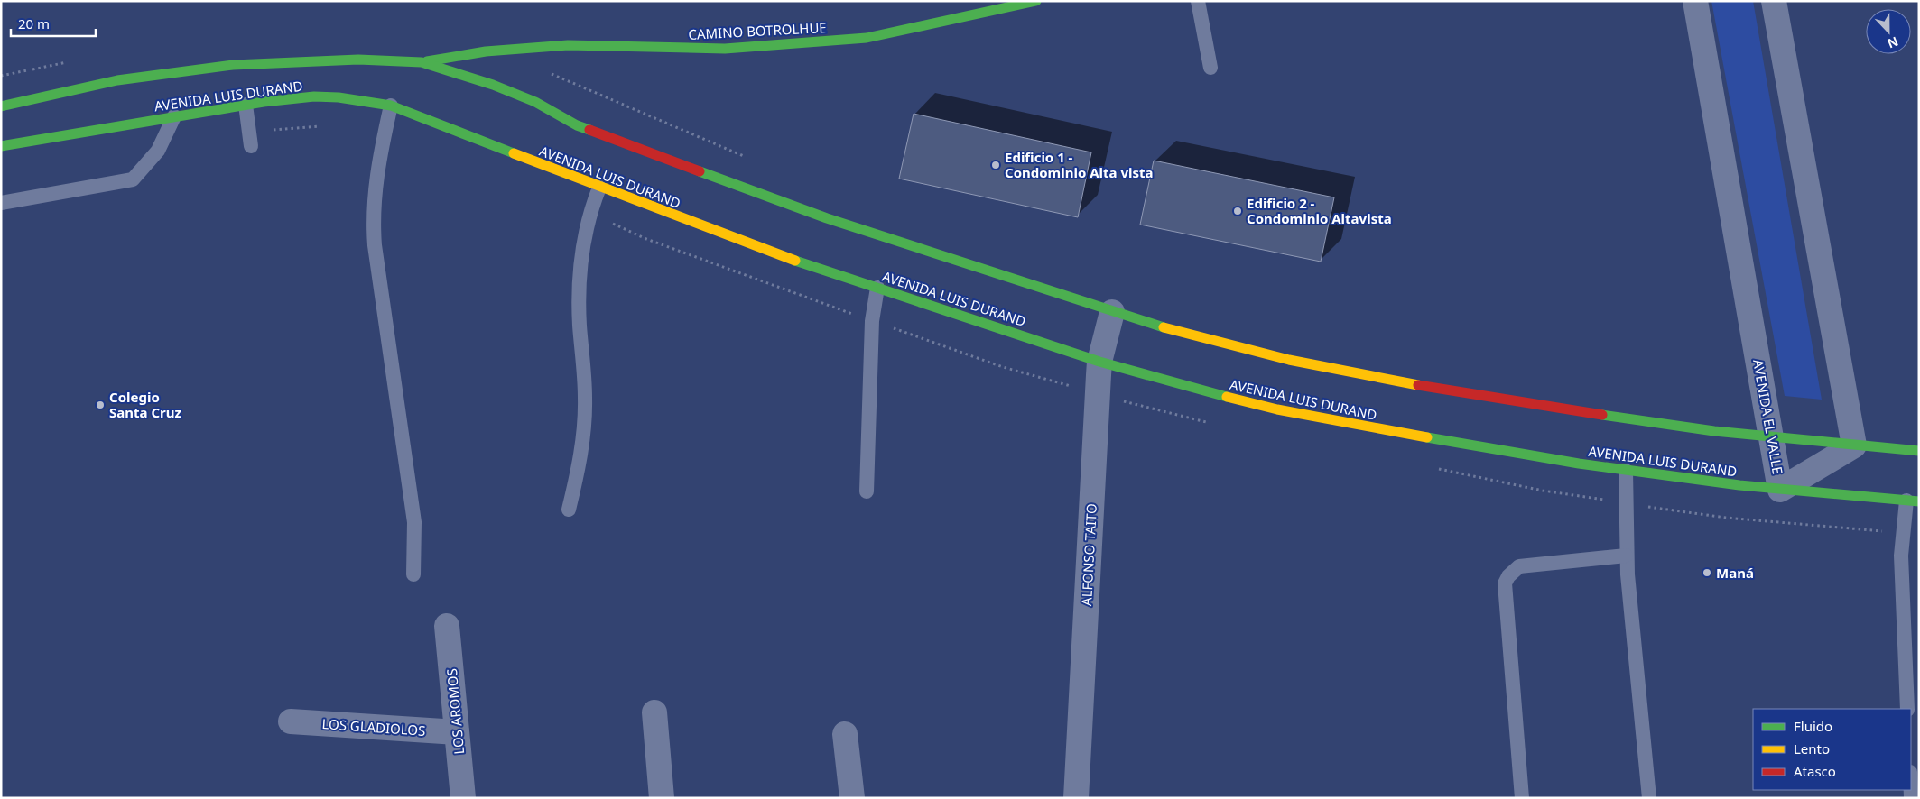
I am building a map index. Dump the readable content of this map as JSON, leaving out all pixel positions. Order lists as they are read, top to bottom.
{
  "streets": {
    "street": [
      "CAMINO BOTROLHUE",
      "AVENIDA LUIS DURAND",
      "AVENIDA EL VALLE",
      "ALFONSO TAITO",
      "LOS AROMOS",
      "LOS GLADIOLOS"
    ]
  },
  "crossings": [
    ["CAMINO BOTROLHUE", "AVENIDA LUIS DURAND"],
    ["AVENIDA LUIS DURAND", "AVENIDA EL VALLE"],
    ["AVENIDA LUIS DURAND", "ALFONSO TAITO"],
    ["LOS AROMOS", "LOS GLADIOLOS"]
  ],
  "places": [
    "Edificio 1 - Condominio Alta vista",
    "Edificio 2 - Condominio Altavista",
    "Colegio Santa Cruz",
    "Maná"
  ],
  "legend": ["Fluido", "Lento", "Atasco"],
  "scale_bar": "20 m",
  "north": "bottom"
}
